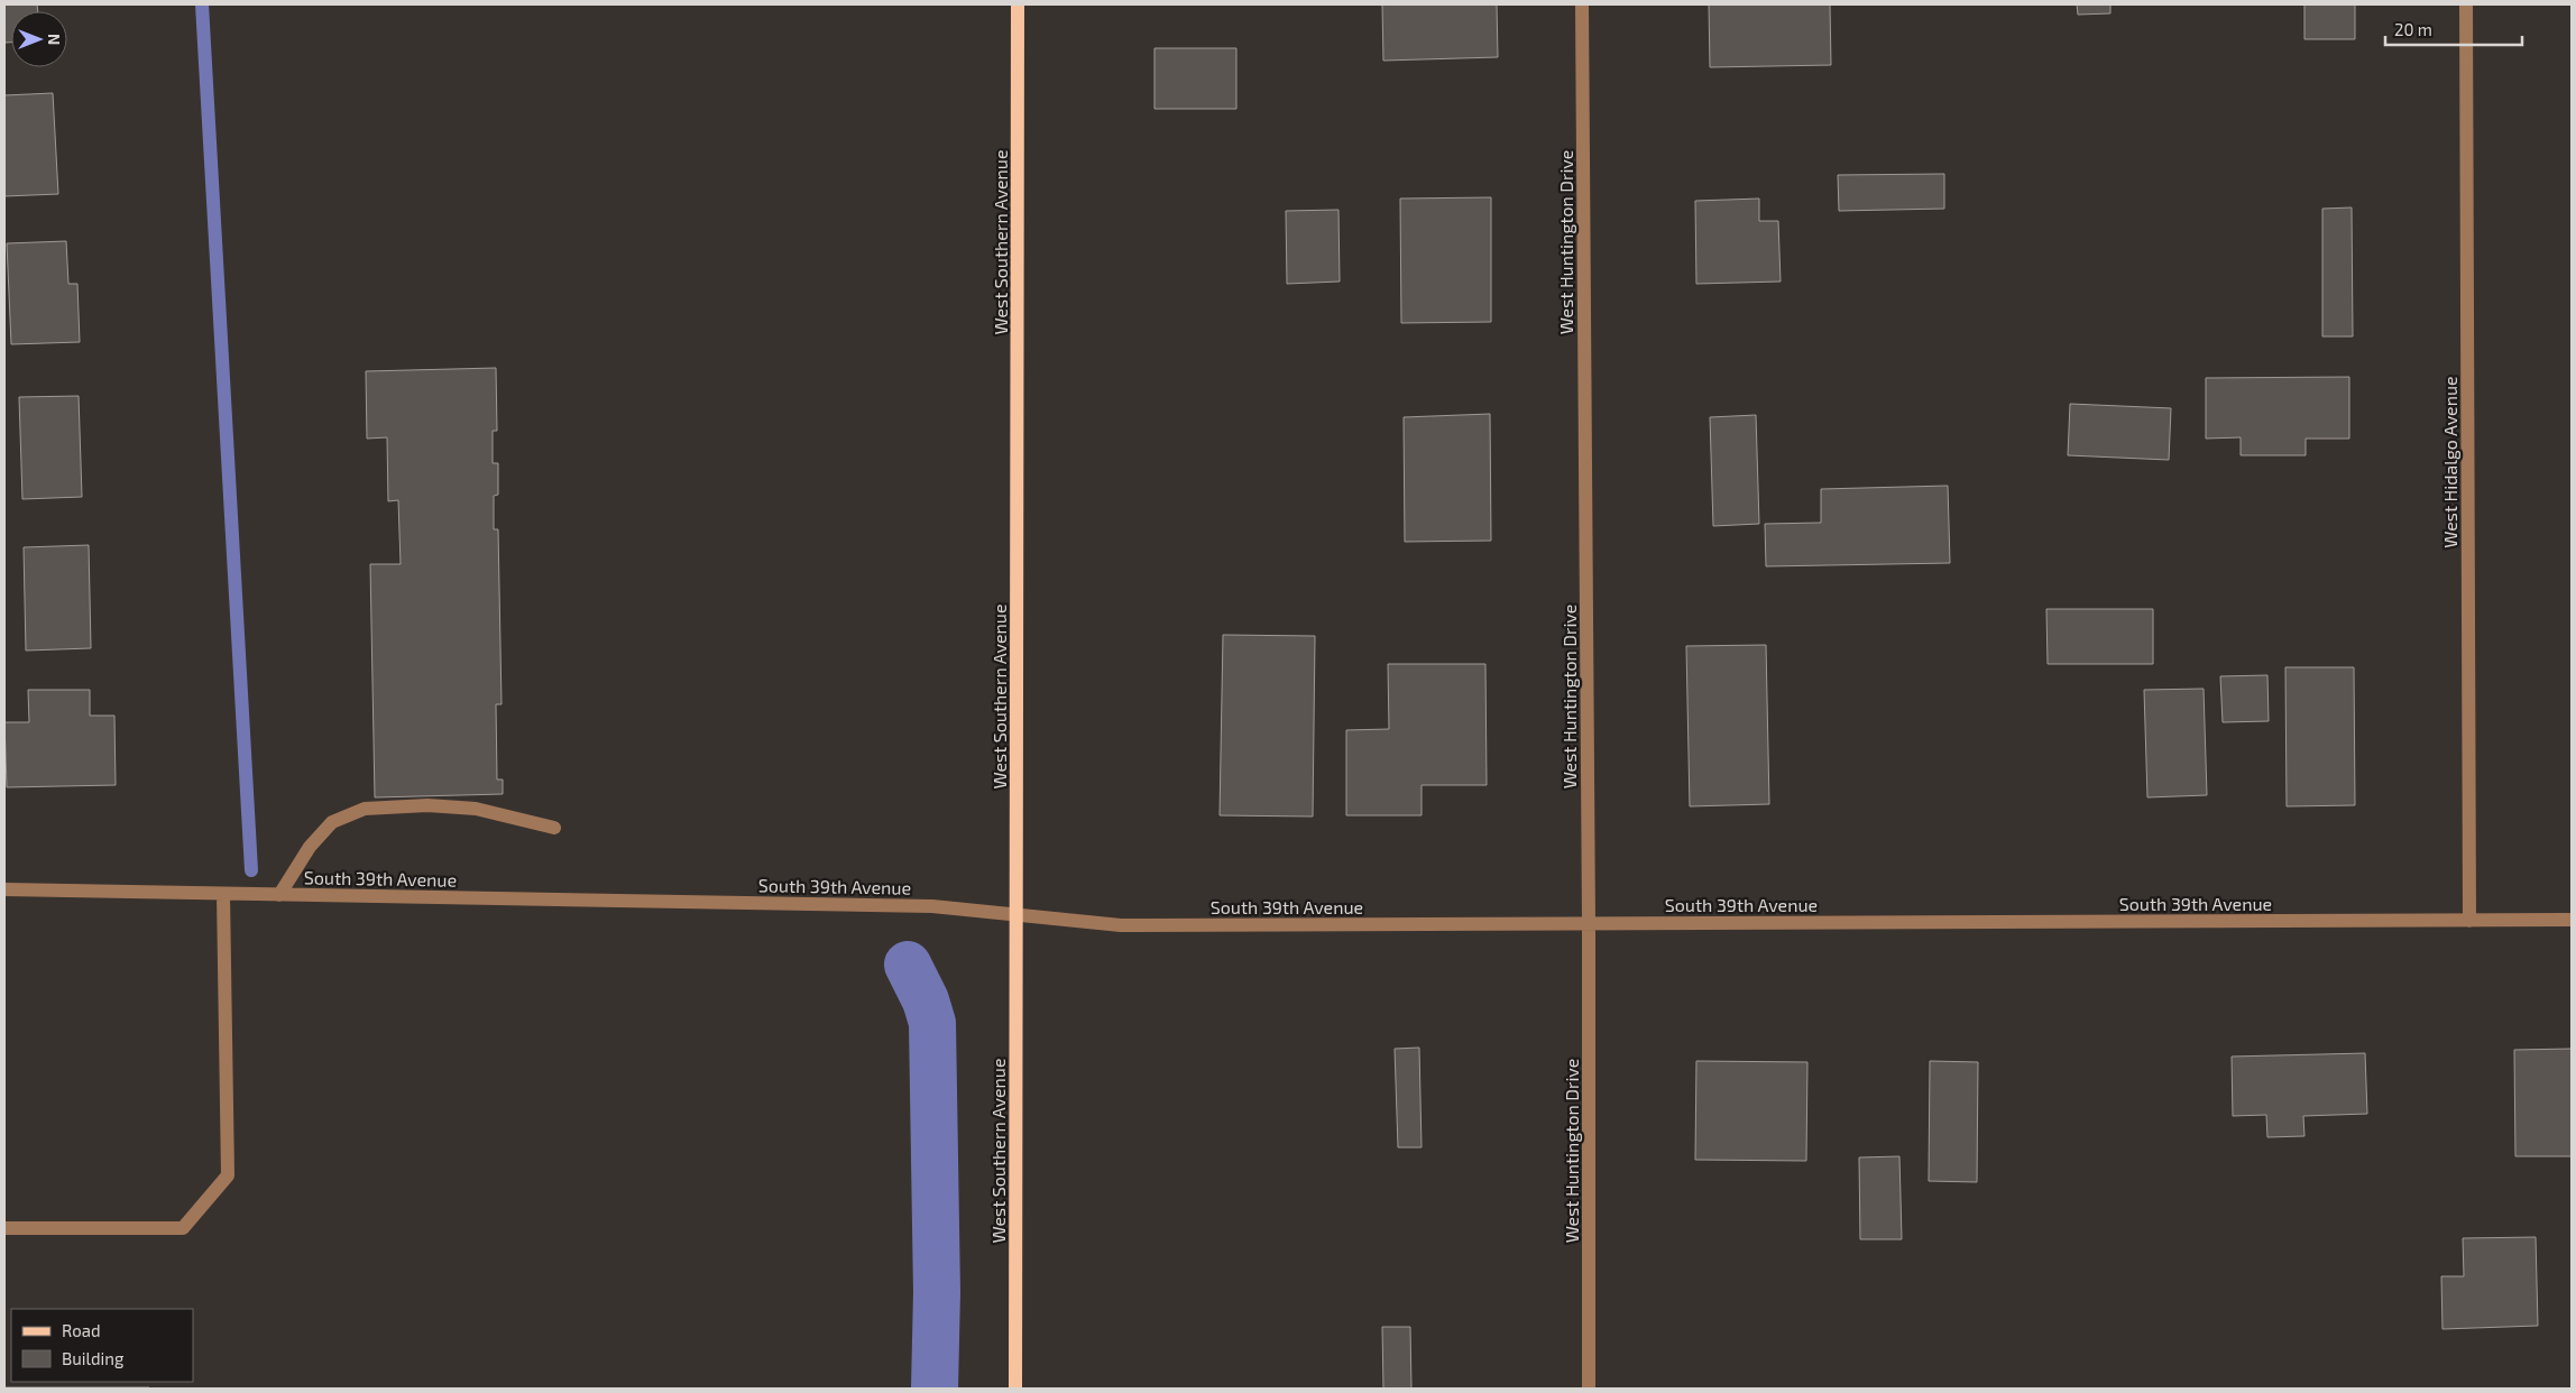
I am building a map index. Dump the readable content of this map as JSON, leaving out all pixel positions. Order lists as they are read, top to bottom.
{
  "streets": {
    "main road": ["West Southern Avenue"],
    "street": ["West Huntington Drive", "West Hidalgo Avenue", "South 39th Avenue"]
  },
  "crossings": [
    ["West Southern Avenue", "South 39th Avenue"],
    ["West Huntington Drive", "South 39th Avenue"],
    ["West Hidalgo Avenue", "South 39th Avenue"]
  ],
  "legend": ["Road", "Building"],
  "scale_bar": "20 m",
  "north": "right"
}
